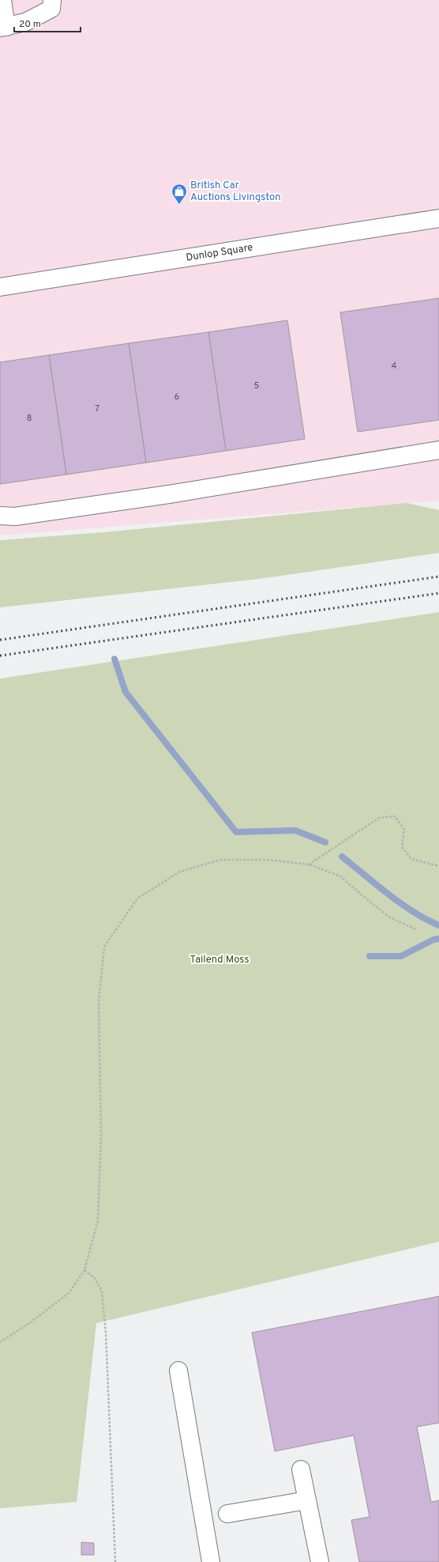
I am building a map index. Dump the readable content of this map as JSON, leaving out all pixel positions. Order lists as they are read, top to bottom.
{
  "streets": {
    "street": ["Dunlop Square"]
  },
  "parks": ["Tailend Moss"],
  "places": {
    "shop": ["British Car Auctions Livingston"]
  },
  "house_numbers": [
    "4",
    "5",
    "6",
    "7",
    "8"
  ],
  "scale_bar": "20 m"
}
